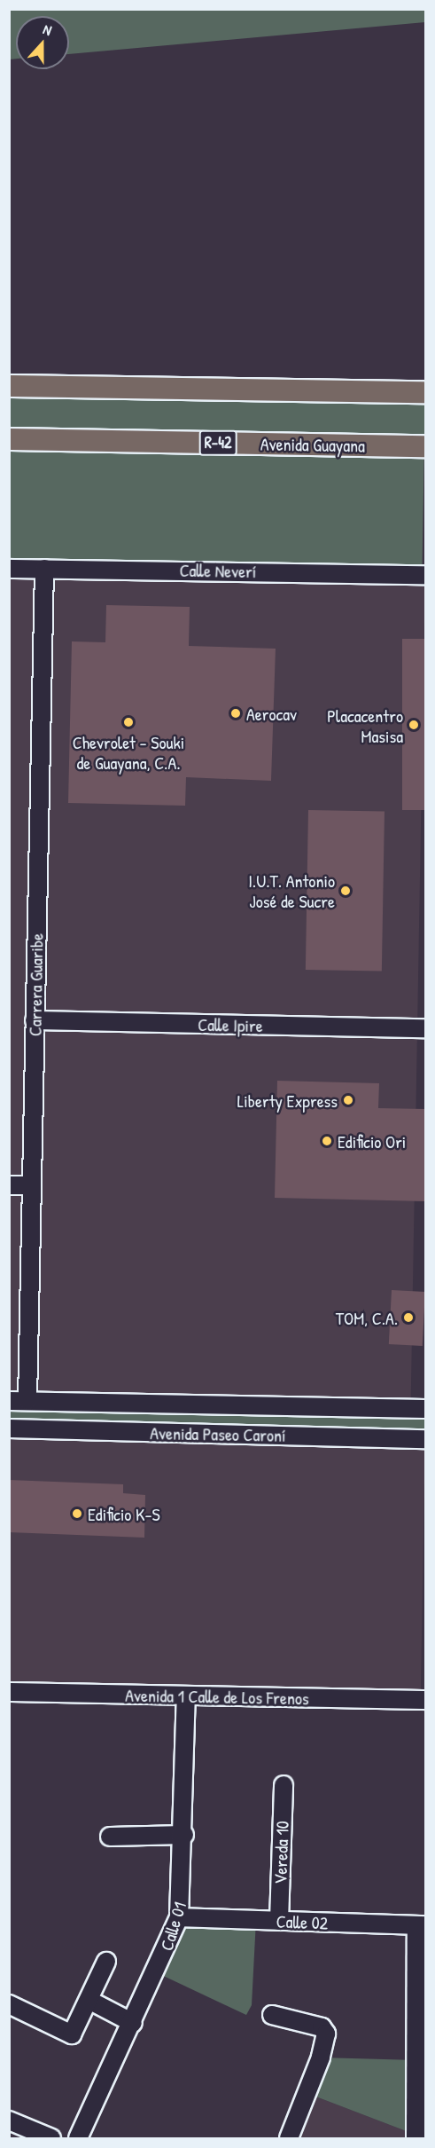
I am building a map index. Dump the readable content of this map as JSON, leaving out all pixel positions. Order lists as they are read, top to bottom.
{
  "streets": {
    "main road": ["R-42", "Avenida Guayana"],
    "street": [
      "Calle Neverí",
      "Carrera Guaribe",
      "Calle Ipire",
      "Avenida Paseo Caroní",
      "Avenida 1 Calle de Los Frenos",
      "Vereda 10",
      "Calle 02",
      "Calle 01"
    ]
  },
  "crossings": [
    ["Calle Neverí", "Carrera Guaribe"],
    ["Carrera Guaribe", "Calle Ipire"],
    ["Carrera Guaribe", "Avenida Paseo Caroní"],
    ["Avenida 1 Calle de Los Frenos", "Calle 01"],
    ["Vereda 10", "Calle 02"],
    ["Calle 02", "Calle 01"]
  ],
  "places": [
    "Aerocav",
    "Chevrolet - Souki de Guayana, C.A.",
    "Placacentro Masisa",
    "I.U.T. Antonio José de Sucre",
    "Liberty Express",
    "Edificio Ori",
    "TOM, C.A.",
    "Edificio K-S"
  ],
  "north": "top"
}
